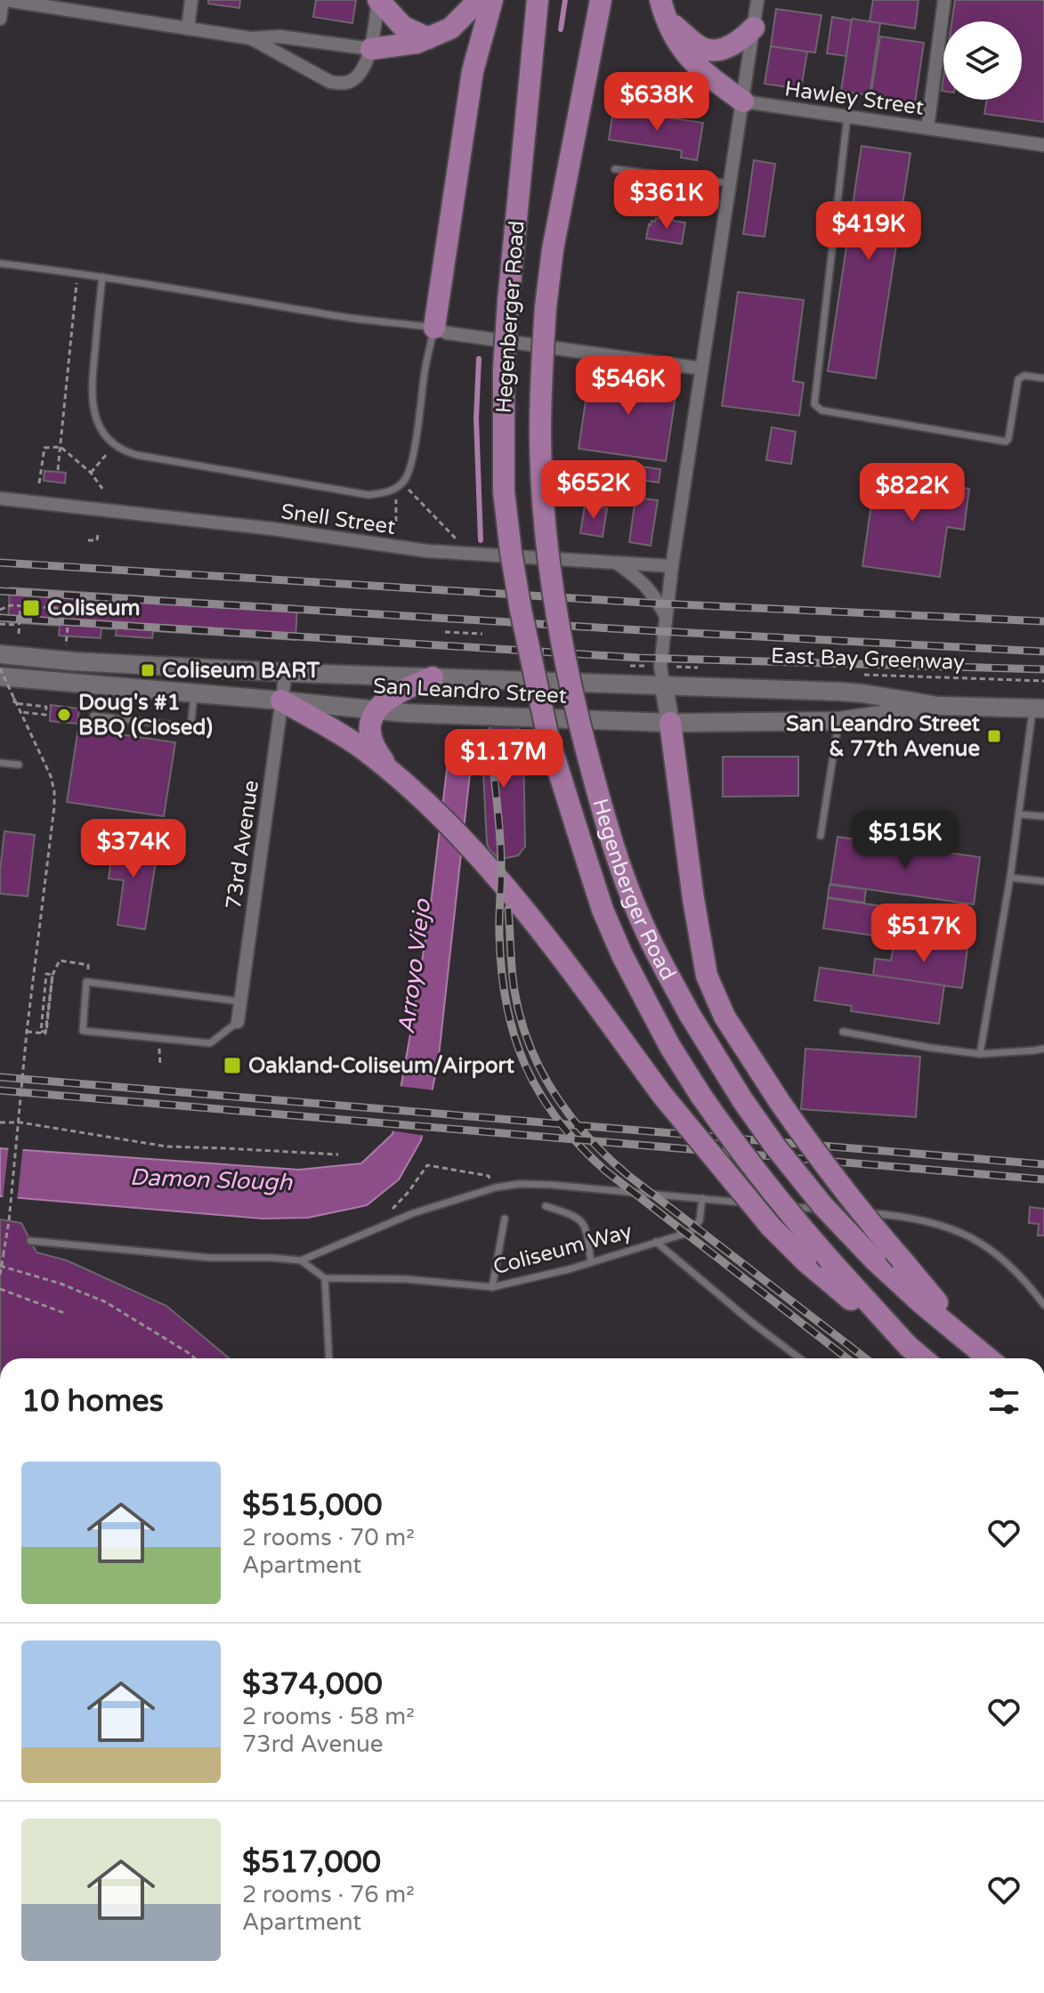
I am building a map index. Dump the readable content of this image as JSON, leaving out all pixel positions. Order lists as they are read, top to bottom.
{
  "streets": {
    "main road": ["Hegenberger Road", "San Leandro Street"],
    "street": ["Hawley Street", "Snell Street", "73rd Avenue"],
    "lane": ["Coliseum Way"],
    "path": ["East Bay Greenway"]
  },
  "crossings": [
    ["San Leandro Street", "73rd Avenue"]
  ],
  "water": ["Arroyo Viejo", "Damon Slough"],
  "places": {
    "transit": [
      "Coliseum",
      "Coliseum BART",
      "San Leandro Street & 77th Avenue",
      "Oakland-Coliseum/Airport"
    ],
    "other": ["Doug's #1 BBQ (Closed)"]
  },
  "page": {
    "price": [
      "$638K",
      "$361K",
      "$419K",
      "$546K",
      "$652K",
      "$822K",
      "$1.17M",
      "$515K",
      "$374K",
      "$517K"
    ],
    "heading": "10 homes",
    "list": [
      {
        "name": "$515,000",
        "note": "2 rooms · 70 m² · Apartment"
      },
      {
        "name": "$374,000",
        "note": "2 rooms · 58 m² · 73rd Avenue"
      },
      {
        "name": "$517,000",
        "note": "2 rooms · 76 m² · Apartment"
      }
    ]
  }
}
